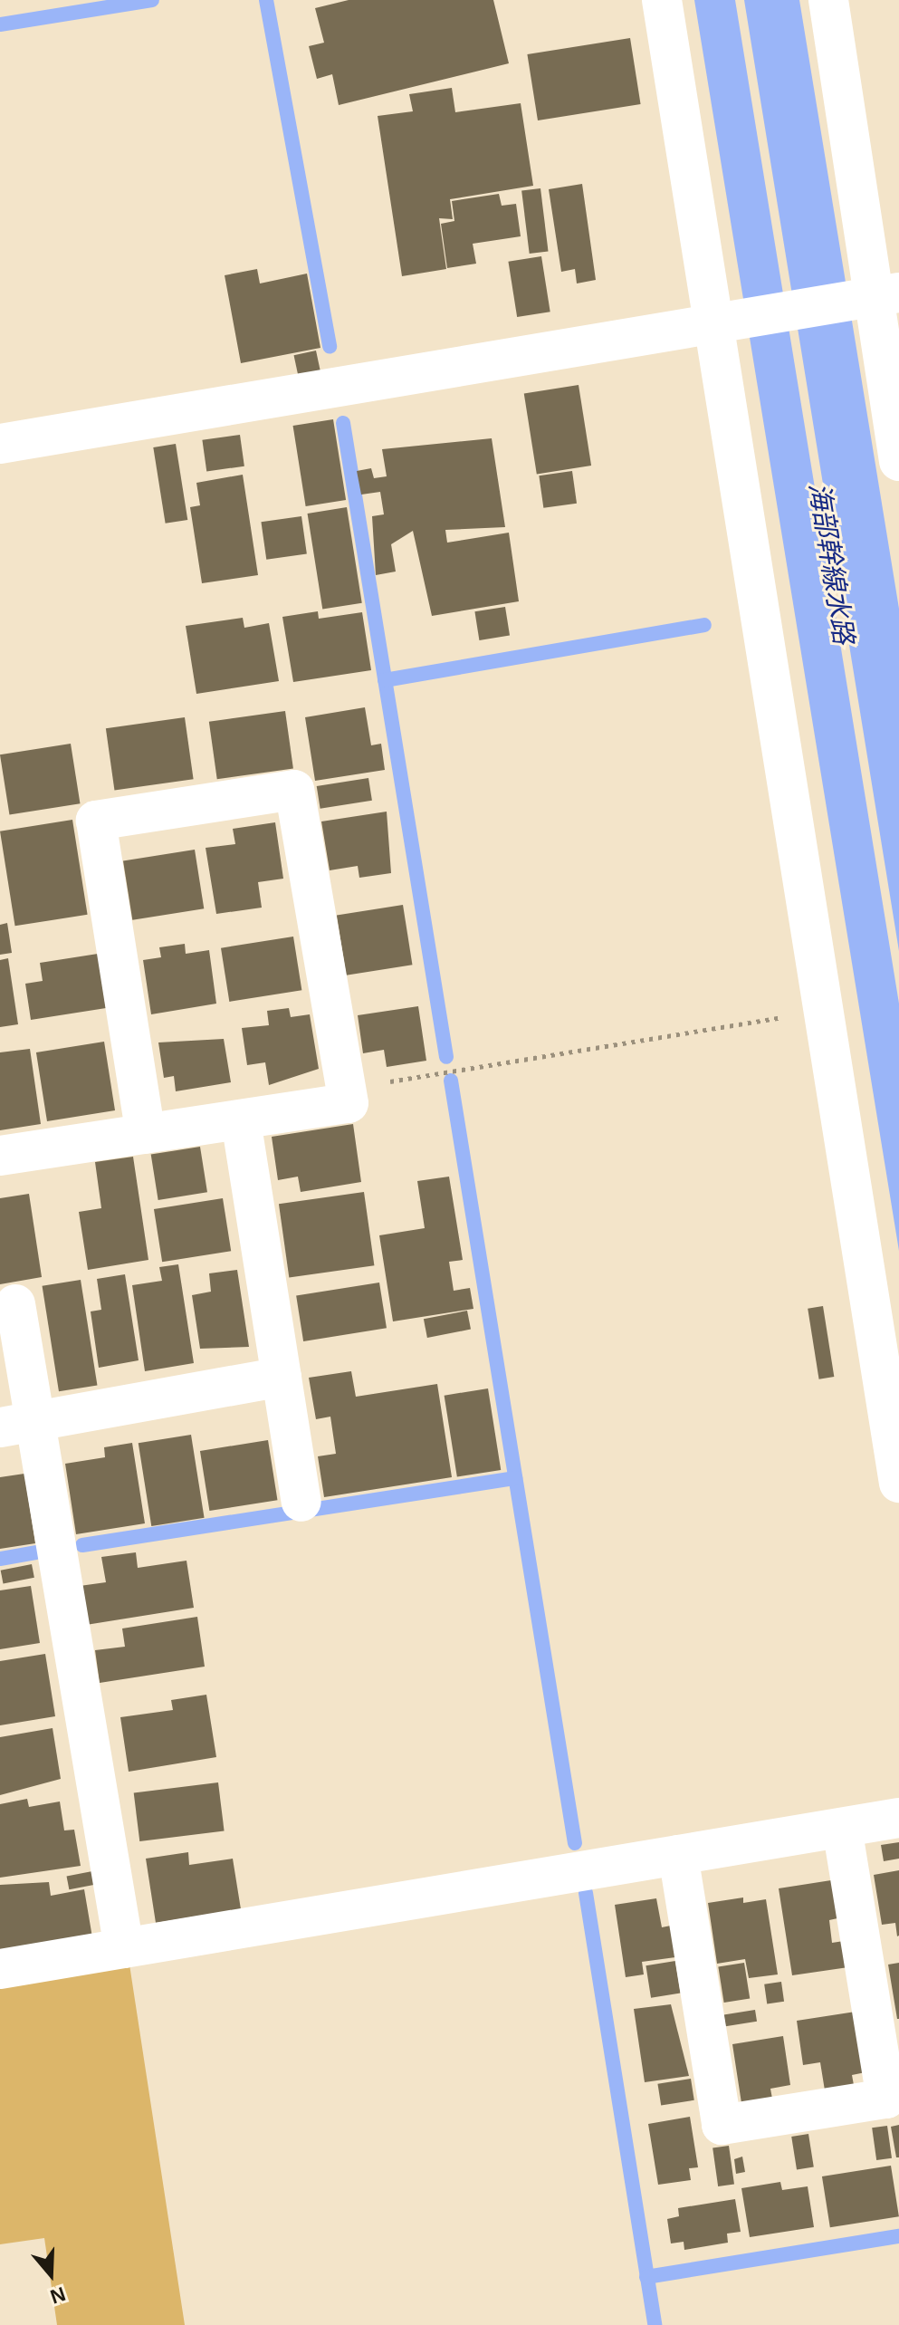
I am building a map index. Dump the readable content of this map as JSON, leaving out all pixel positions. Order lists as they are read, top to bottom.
{
  "water": ["海部幹線水路"],
  "north": "bottom"
}
